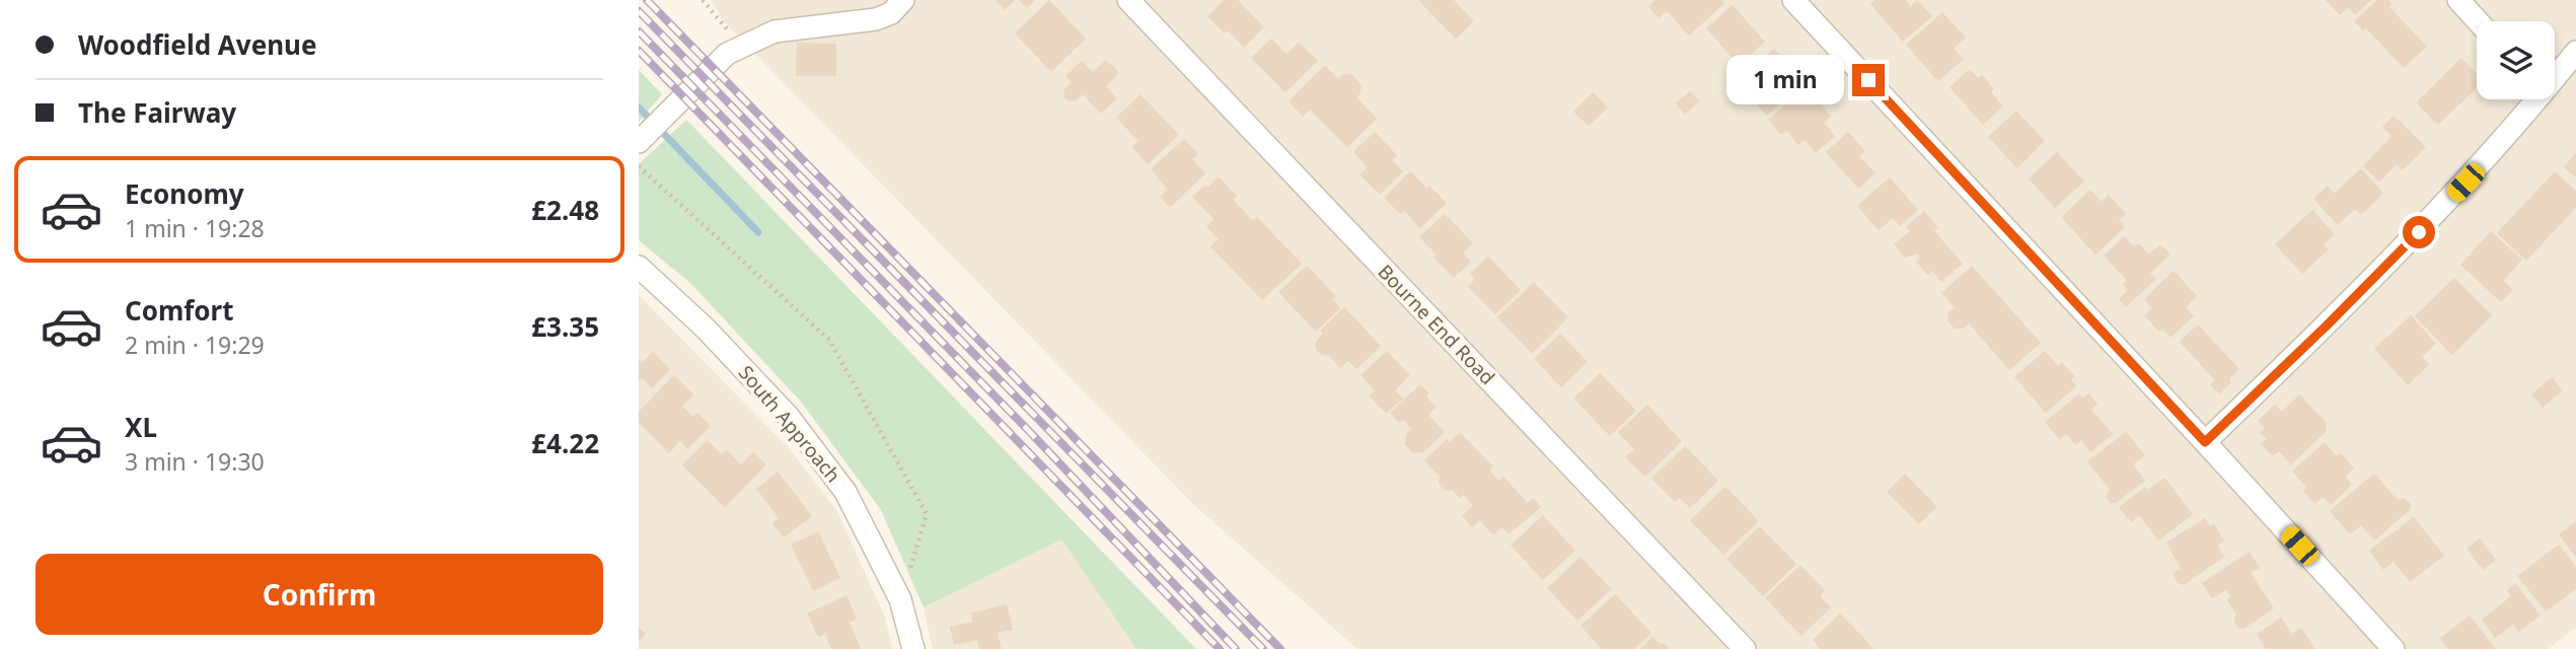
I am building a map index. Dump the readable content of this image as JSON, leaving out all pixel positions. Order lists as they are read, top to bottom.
{
  "streets": {
    "street": ["Bourne End Road", "South Approach"]
  },
  "page": {
    "banner": ["Woodfield Avenue", "The Fairway"],
    "bubble": "1 min",
    "list": [
      {
        "name": "Economy",
        "note": "1 min · 19:28",
        "value": "£2.48"
      },
      {
        "name": "Comfort",
        "note": "2 min · 19:29",
        "value": "£3.35"
      },
      {
        "name": "XL",
        "note": "3 min · 19:30",
        "value": "£4.22"
      }
    ],
    "buttons": "Confirm"
  }
}
